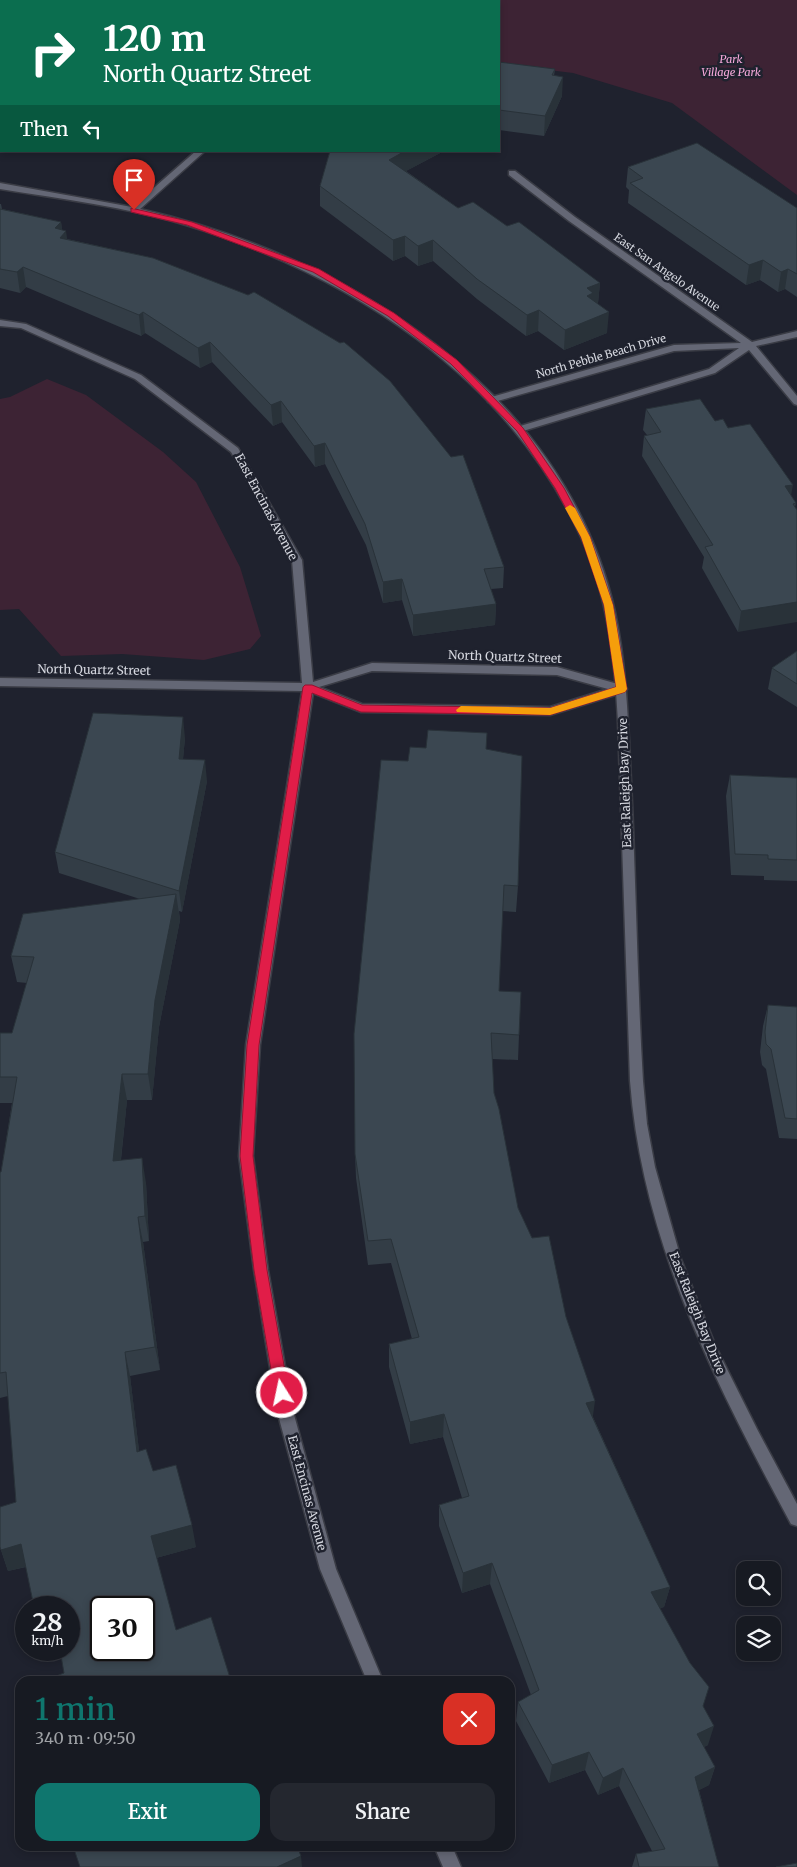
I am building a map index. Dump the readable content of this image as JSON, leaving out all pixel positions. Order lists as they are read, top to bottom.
{
  "streets": {
    "street": [
      "East San Angelo Avenue",
      "North Pebble Beach Drive",
      "East Encinas Avenue",
      "North Quartz Street",
      "East Raleigh Bay Drive"
    ]
  },
  "crossings": [
    ["East San Angelo Avenue", "North Pebble Beach Drive"],
    ["North Pebble Beach Drive", "East Raleigh Bay Drive"],
    ["East Encinas Avenue", "North Quartz Street"],
    ["North Quartz Street", "East Raleigh Bay Drive"]
  ],
  "parks": ["Park Village Park"],
  "page": {
    "turn": ["120 m", "North Quartz Street"],
    "then": "Then",
    "speed": "28 km/h",
    "limit": "30",
    "heading": ["1 min", "340 m · 09:50"],
    "buttons": ["Exit", "Share"]
  }
}
